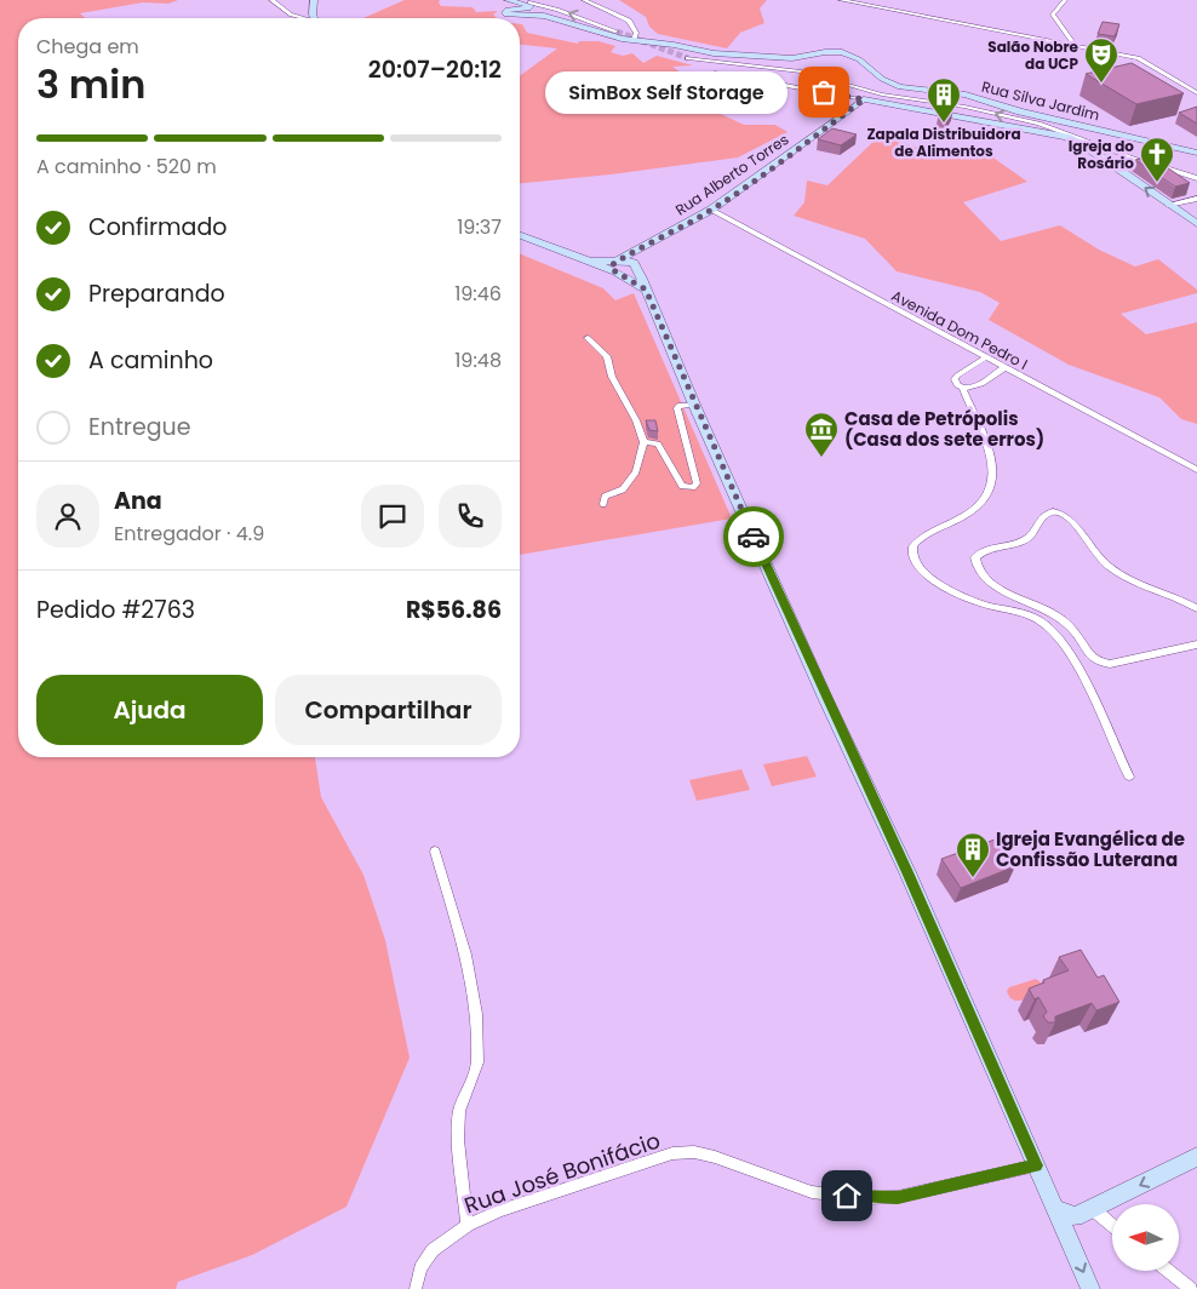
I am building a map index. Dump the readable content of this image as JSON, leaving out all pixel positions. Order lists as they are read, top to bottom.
{
  "streets": {
    "main road": ["Rua Silva Jardim", "Rua Alberto Torres"],
    "street": ["Avenida Dom Pedro I", "Rua José Bonifácio"]
  },
  "crossings": [
    ["Rua Alberto Torres", "Avenida Dom Pedro I"]
  ],
  "places": {
    "theatre": ["Salão Nobre da UCP"],
    "other": ["SimBox Self Storage"],
    "building": ["Zapala Distribuidora de Alimentos", "Igreja Evangélica de Confissão Luterana"],
    "church": ["Igreja do Rosário"],
    "museum": ["Casa de Petrópolis (Casa dos sete erros)"]
  },
  "north": "left",
  "page": {
    "heading": ["3 min", "Chega em", "20:07–20:12"],
    "panel": [
      "Ana",
      "Entregador · 4.9",
      "Pedido #2763",
      "R$56.86"
    ],
    "bubble": "SimBox Self Storage",
    "bar": "A caminho · 520 m",
    "list": [
      ["Confirmado", "19:37"],
      ["Preparando", "19:46"],
      ["A caminho", "19:48"],
      "Entregue"
    ],
    "buttons": ["Ajuda", "Compartilhar"]
  }
}
